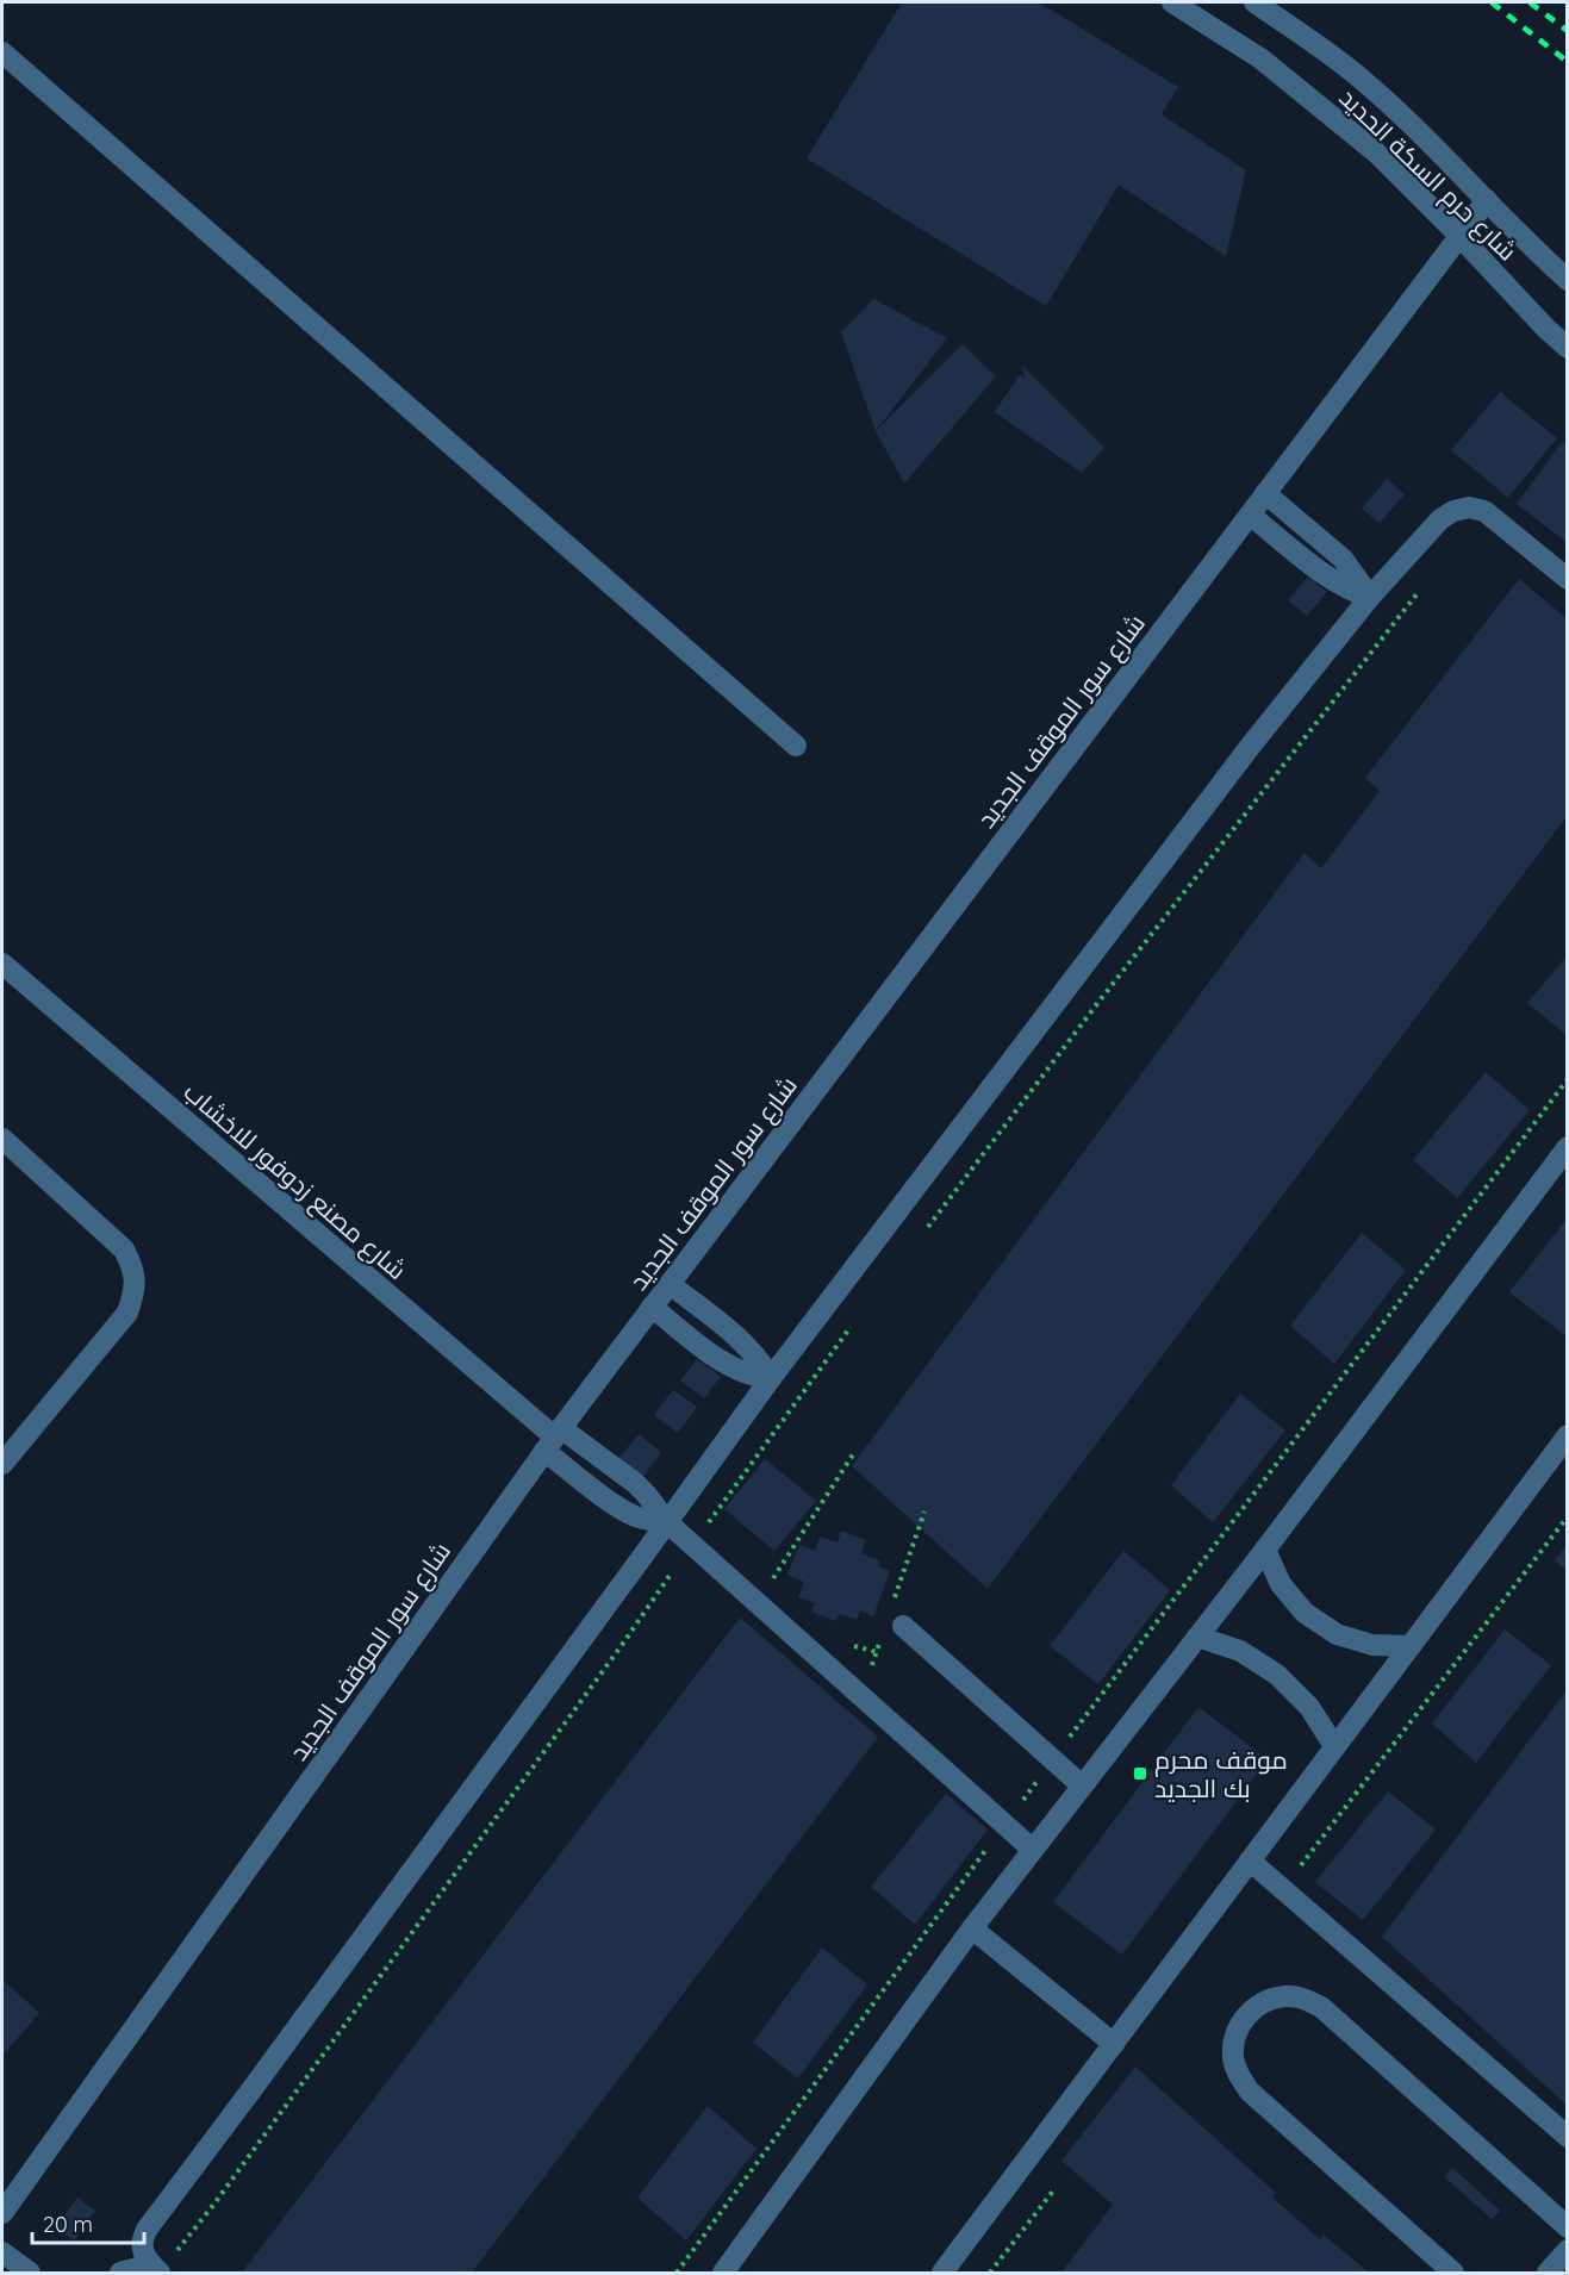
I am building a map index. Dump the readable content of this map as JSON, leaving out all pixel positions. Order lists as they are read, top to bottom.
{
  "streets": {
    "street": ["شارع حرم السكة الحديد", "شارع سور الموقف الجديد", "شارع مصنع زدوفور للاخشاب"]
  },
  "crossings": [
    ["شارع حرم السكة الحديد", "شارع سور الموقف الجديد"],
    ["شارع سور الموقف الجديد", "شارع مصنع زدوفور للاخشاب"]
  ],
  "places": {
    "transit": ["موقف محرم بك الجديد"]
  },
  "scale_bar": "20 m"
}
